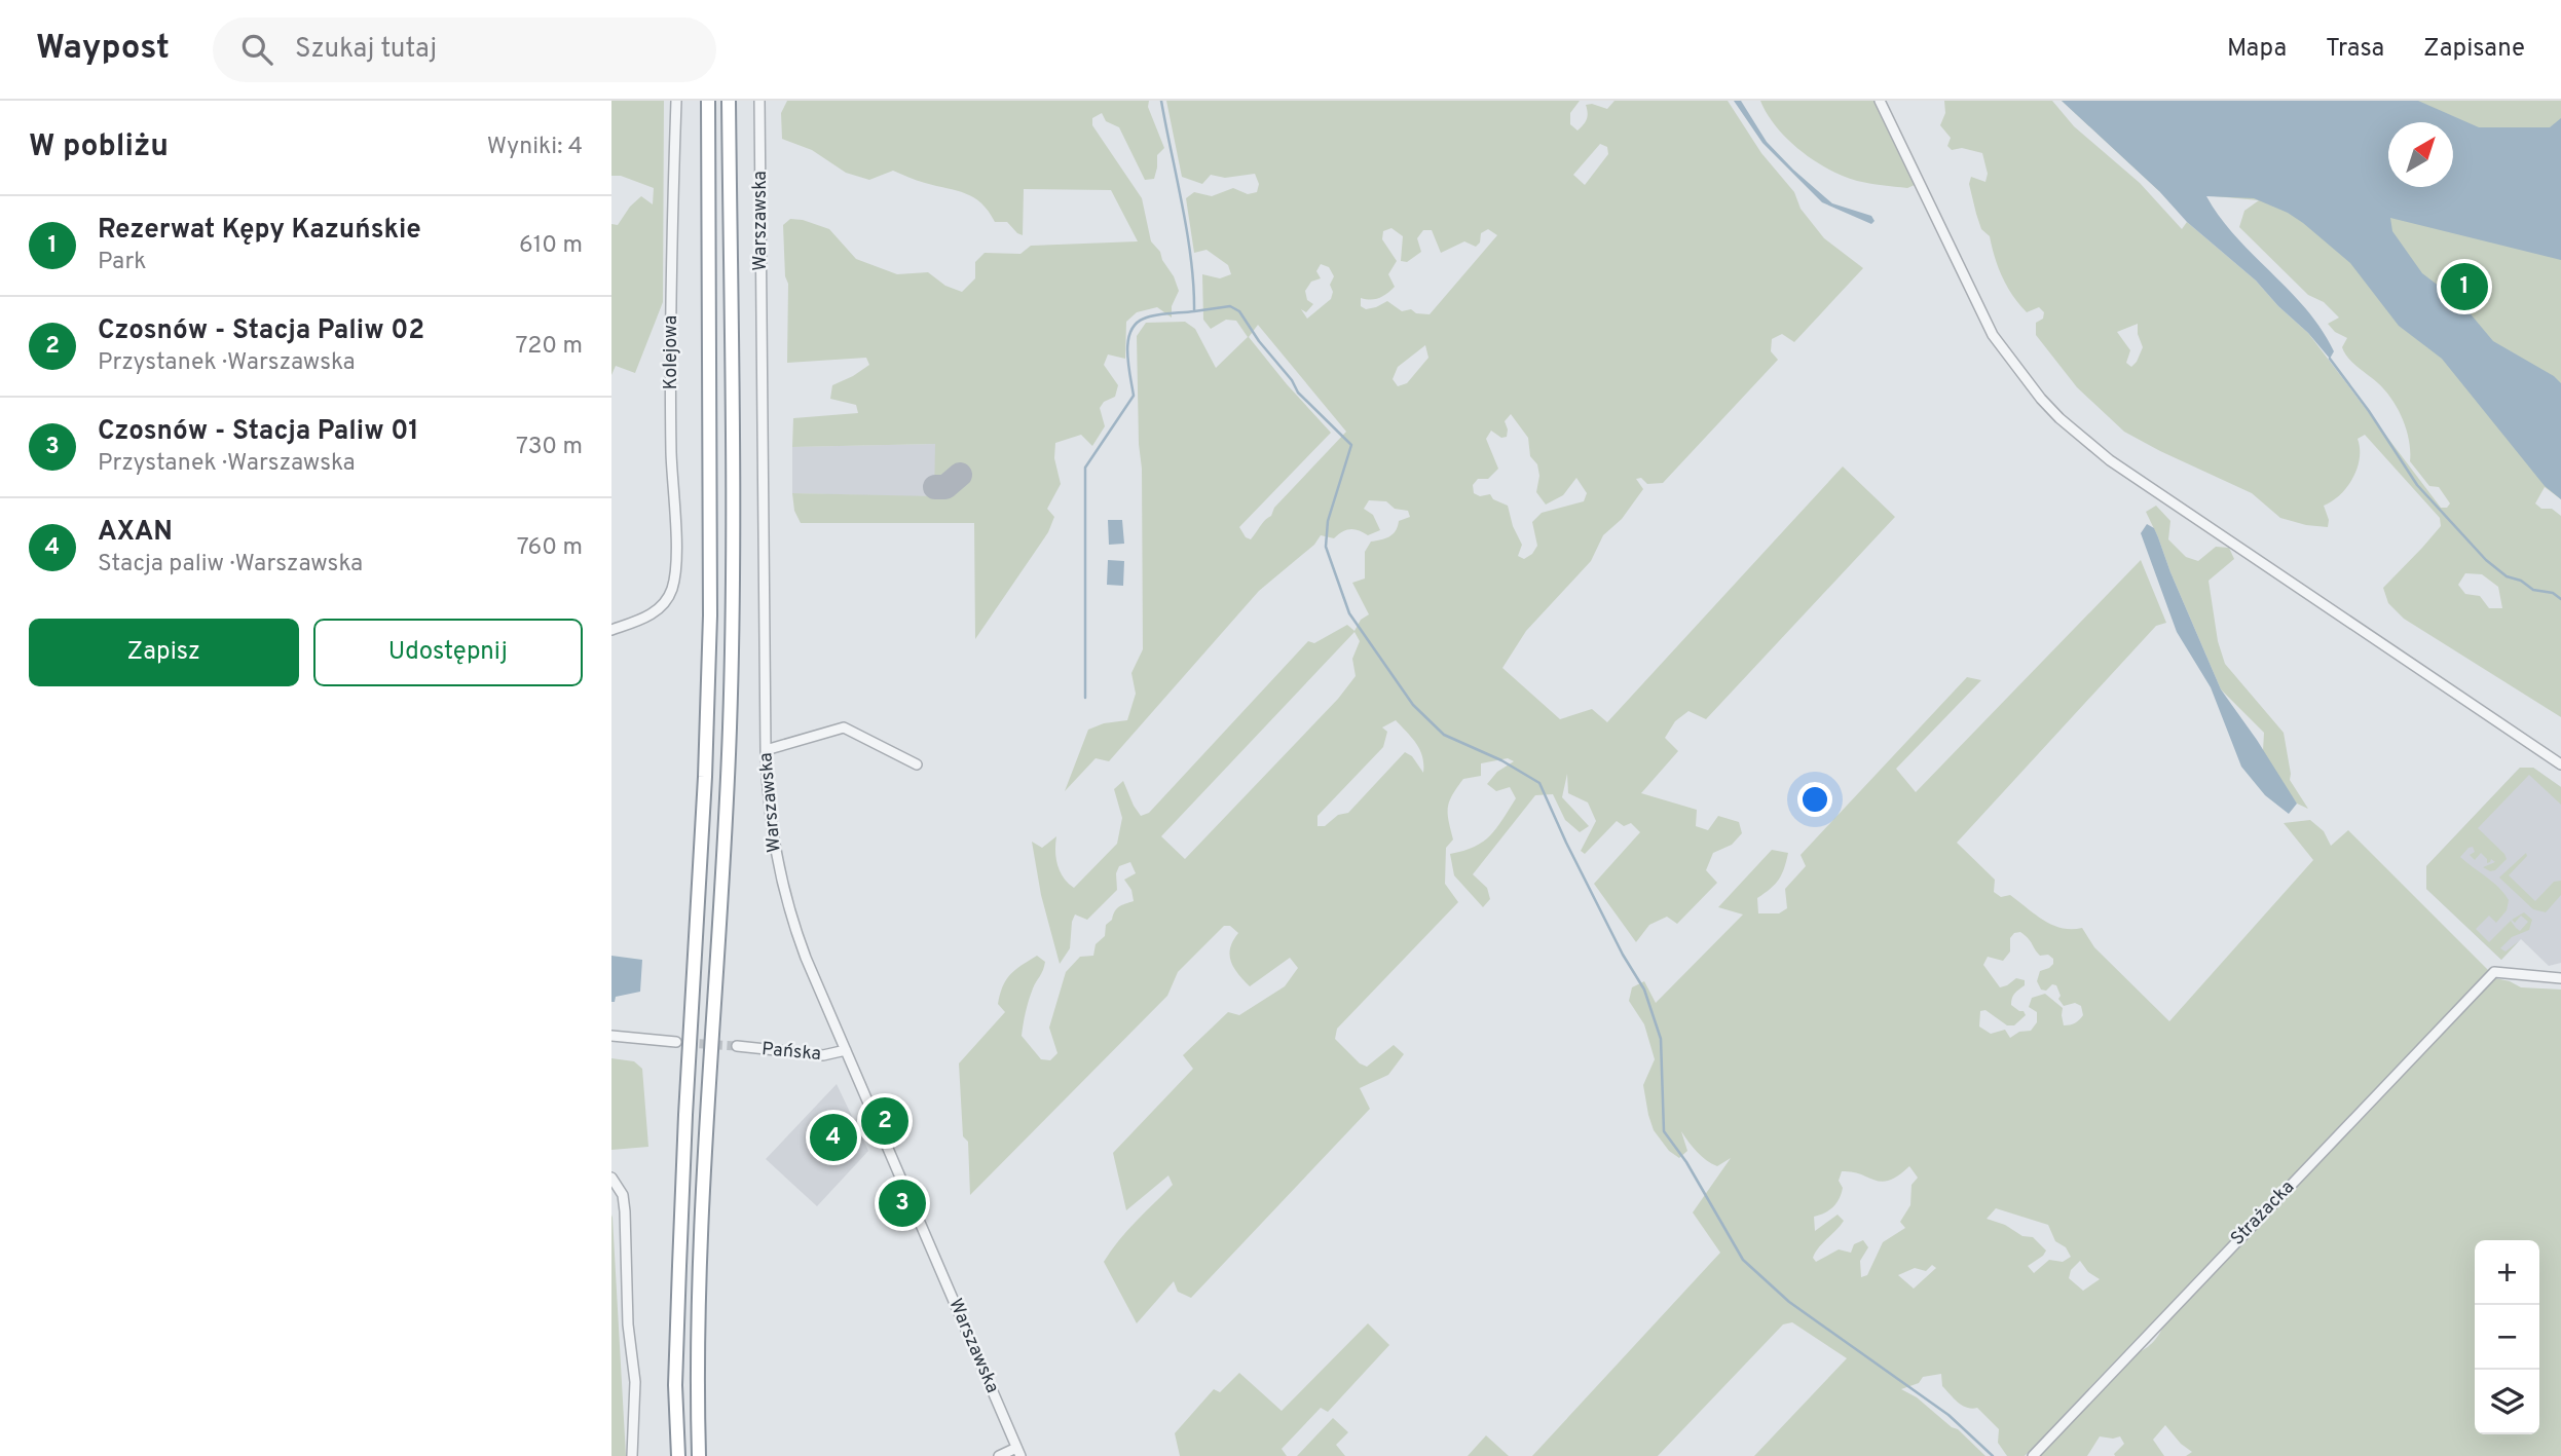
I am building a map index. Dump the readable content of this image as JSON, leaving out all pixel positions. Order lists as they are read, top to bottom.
{
  "streets": {
    "street": [
      "Warszawska",
      "Kolejowa",
      "Pańska",
      "Strażacka"
    ]
  },
  "crossings": [
    ["Warszawska", "Pańska"]
  ],
  "north": "top right",
  "page": {
    "header": "Waypost",
    "search": "Szukaj tutaj",
    "nav": ["Mapa", "Trasa", "Zapisane"],
    "heading": ["W pobliżu", "Wyniki: 4"],
    "list": [
      {
        "mark": "1",
        "name": "Rezerwat Kępy Kazuńskie",
        "note": "Park",
        "value": "610 m"
      },
      {
        "mark": "2",
        "name": "Czosnów - Stacja Paliw 02",
        "note": "Przystanek · Warszawska",
        "value": "720 m"
      },
      {
        "mark": "3",
        "name": "Czosnów - Stacja Paliw 01",
        "note": "Przystanek · Warszawska",
        "value": "730 m"
      },
      {
        "mark": "4",
        "name": "AXAN",
        "note": "Stacja paliw · Warszawska",
        "value": "760 m"
      }
    ],
    "pins": [
      "1",
      "2",
      "4",
      "3"
    ],
    "buttons": ["Zapisz", "Udostępnij"],
    "map_buttons": ["+", "−"]
  }
}
